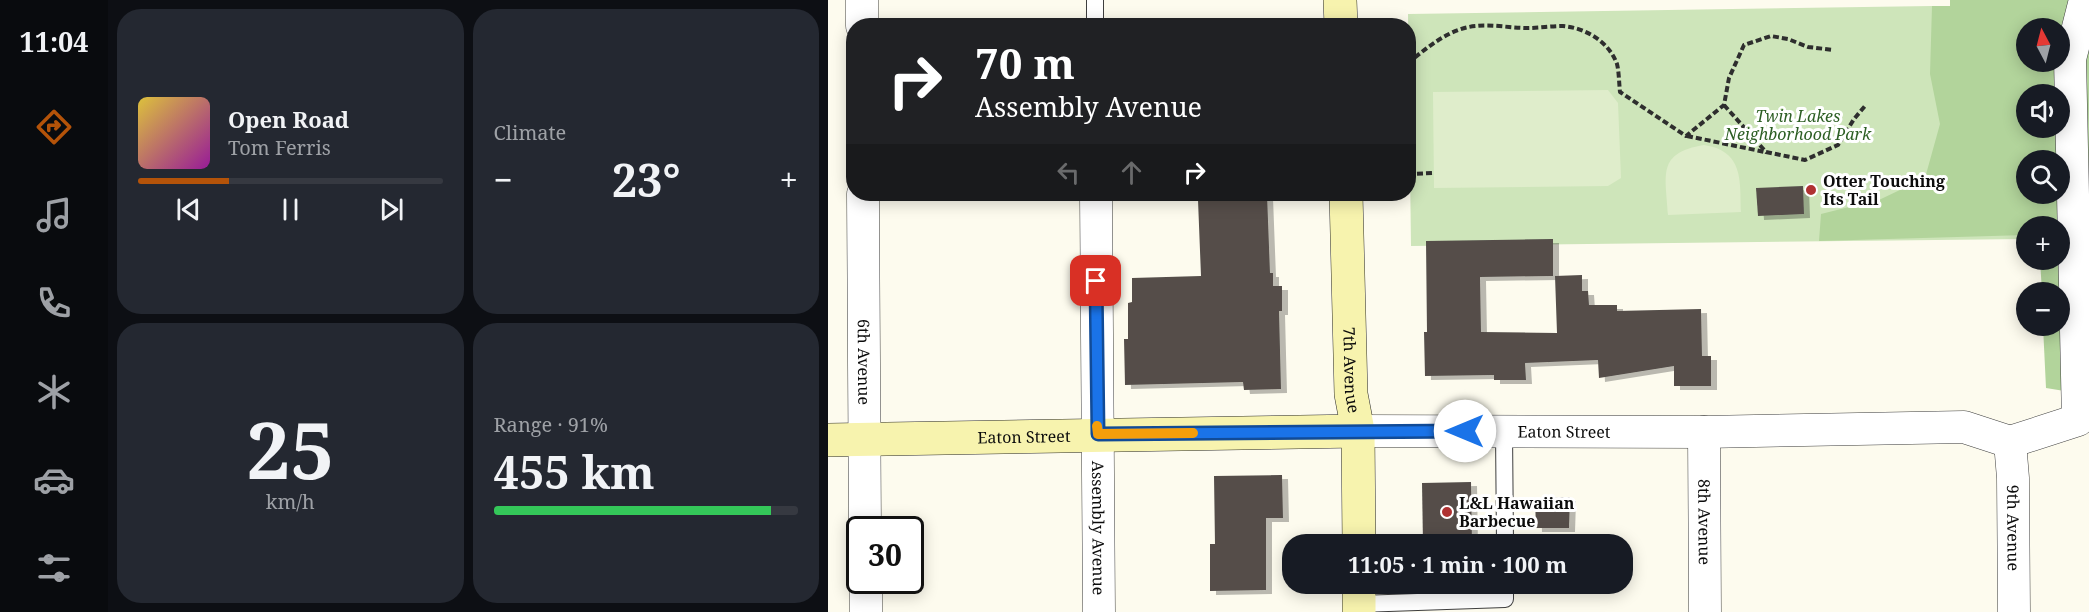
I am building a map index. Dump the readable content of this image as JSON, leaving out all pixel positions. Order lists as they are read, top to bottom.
{
  "streets": {
    "main road": ["7th Avenue", "Eaton Street"],
    "street": [
      "6th Avenue",
      "8th Avenue",
      "9th Avenue",
      "Assembly Avenue"
    ]
  },
  "crossings": [
    ["6th Avenue", "Eaton Street"],
    ["7th Avenue", "Eaton Street"],
    ["Eaton Street", "8th Avenue"],
    ["Eaton Street", "9th Avenue"],
    ["Eaton Street", "Assembly Avenue"]
  ],
  "parks": ["Twin Lakes Neighborhood Park"],
  "places": ["Otter Touching Its Tail", "L&L Hawaiian Barbecue"],
  "north": "top",
  "page": {
    "tabs": "11:04",
    "tile": [
      "Climate",
      ["25", "km/h"],
      ["Range · 91%", "455 km"]
    ],
    "map_buttons": ["+", "−"],
    "turn": ["70 m", "Assembly Avenue"],
    "song": ["Open Road", "Tom Ferris"],
    "heat": ["−", "23°", "+"],
    "limit": "30",
    "trip": "11:05 · 1 min · 100 m"
  }
}
